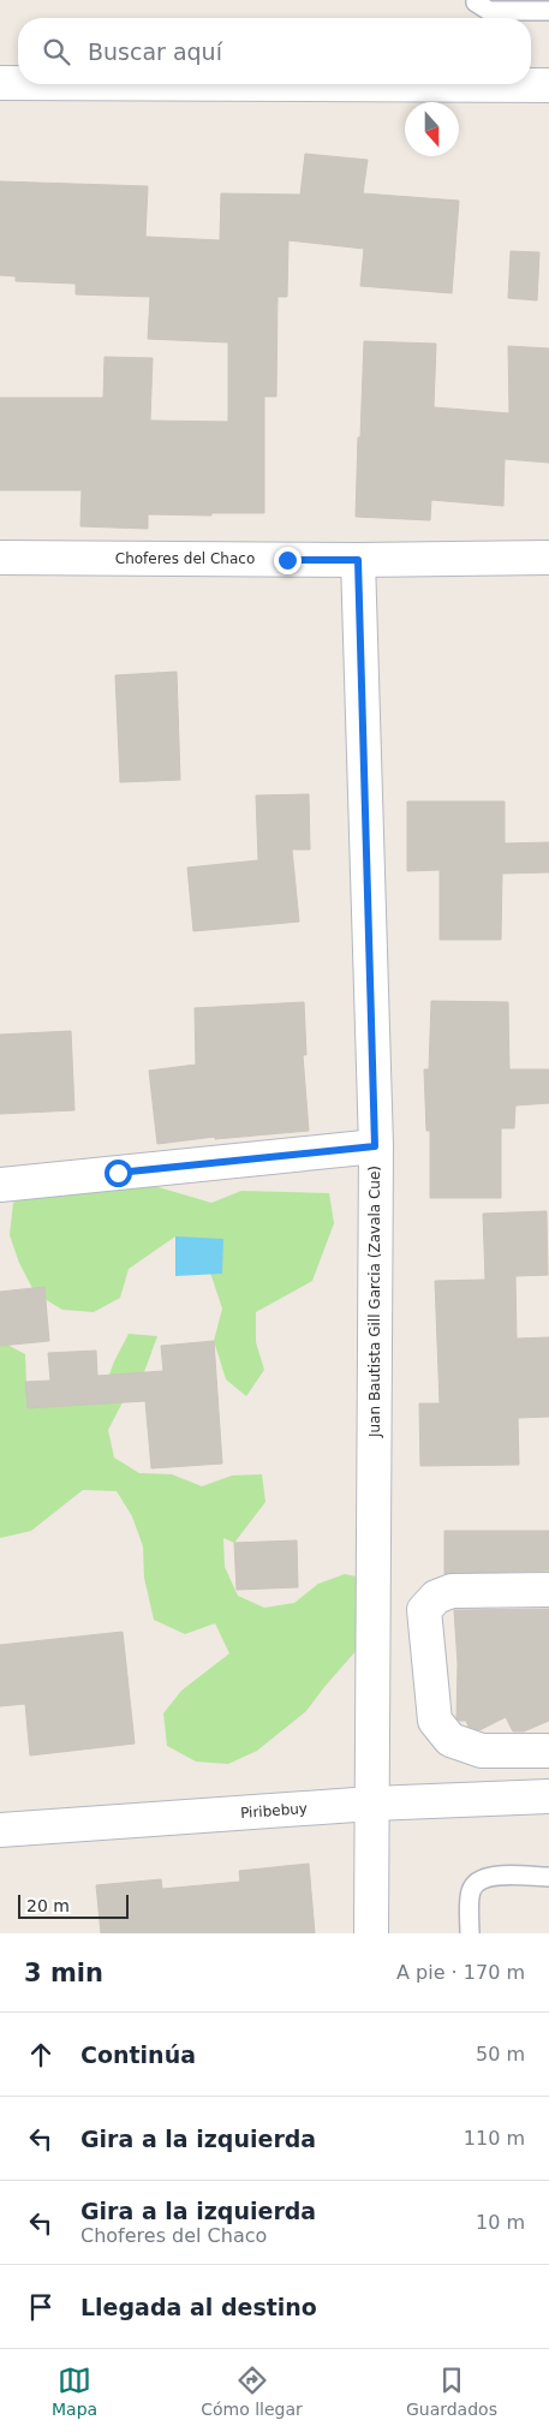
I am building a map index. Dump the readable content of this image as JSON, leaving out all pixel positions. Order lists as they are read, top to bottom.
{
  "streets": {
    "street": ["Choferes del Chaco", "Juan Bautista Gill Garcia (Zavala Cue)", "Piribebuy"]
  },
  "crossings": [
    ["Choferes del Chaco", "Juan Bautista Gill Garcia (Zavala Cue)"],
    ["Juan Bautista Gill Garcia (Zavala Cue)", "Piribebuy"]
  ],
  "scale_bar": "20 m",
  "north": "bottom",
  "page": {
    "search": "Buscar aquí",
    "scale": "20 m",
    "heading": ["3 min", "A pie · 170 m"],
    "list": [
      ["Continúa", "50 m"],
      ["Gira a la izquierda", "110 m"],
      ["Gira a la izquierda", "Choferes del Chaco", "10 m"],
      "Llegada al destino"
    ],
    "nav": ["Mapa", "Cómo llegar", "Guardados"]
  }
}
